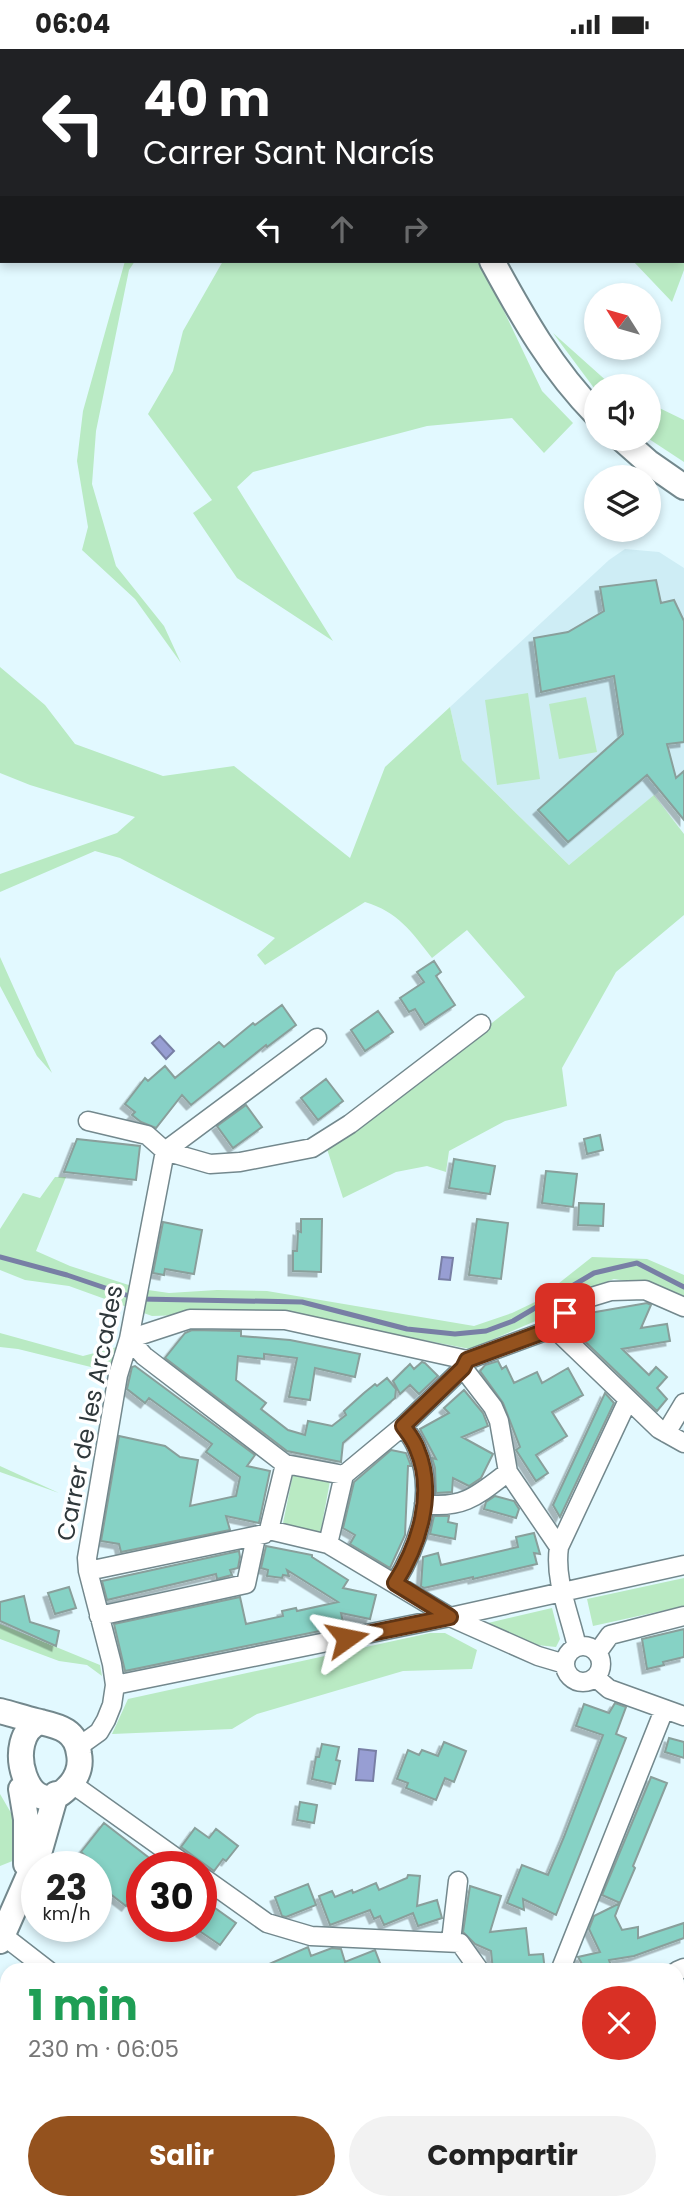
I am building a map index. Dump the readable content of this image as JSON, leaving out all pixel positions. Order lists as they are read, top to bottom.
{
  "streets": {
    "street": ["Carrer de les Arcades"]
  },
  "north": "top left",
  "page": {
    "status": "06:04",
    "turn": ["40 m", "Carrer Sant Narcís"],
    "speed": "23 km/h",
    "limit": "30",
    "heading": ["1 min", "230 m · 06:05"],
    "buttons": ["Salir", "Compartir"]
  }
}
